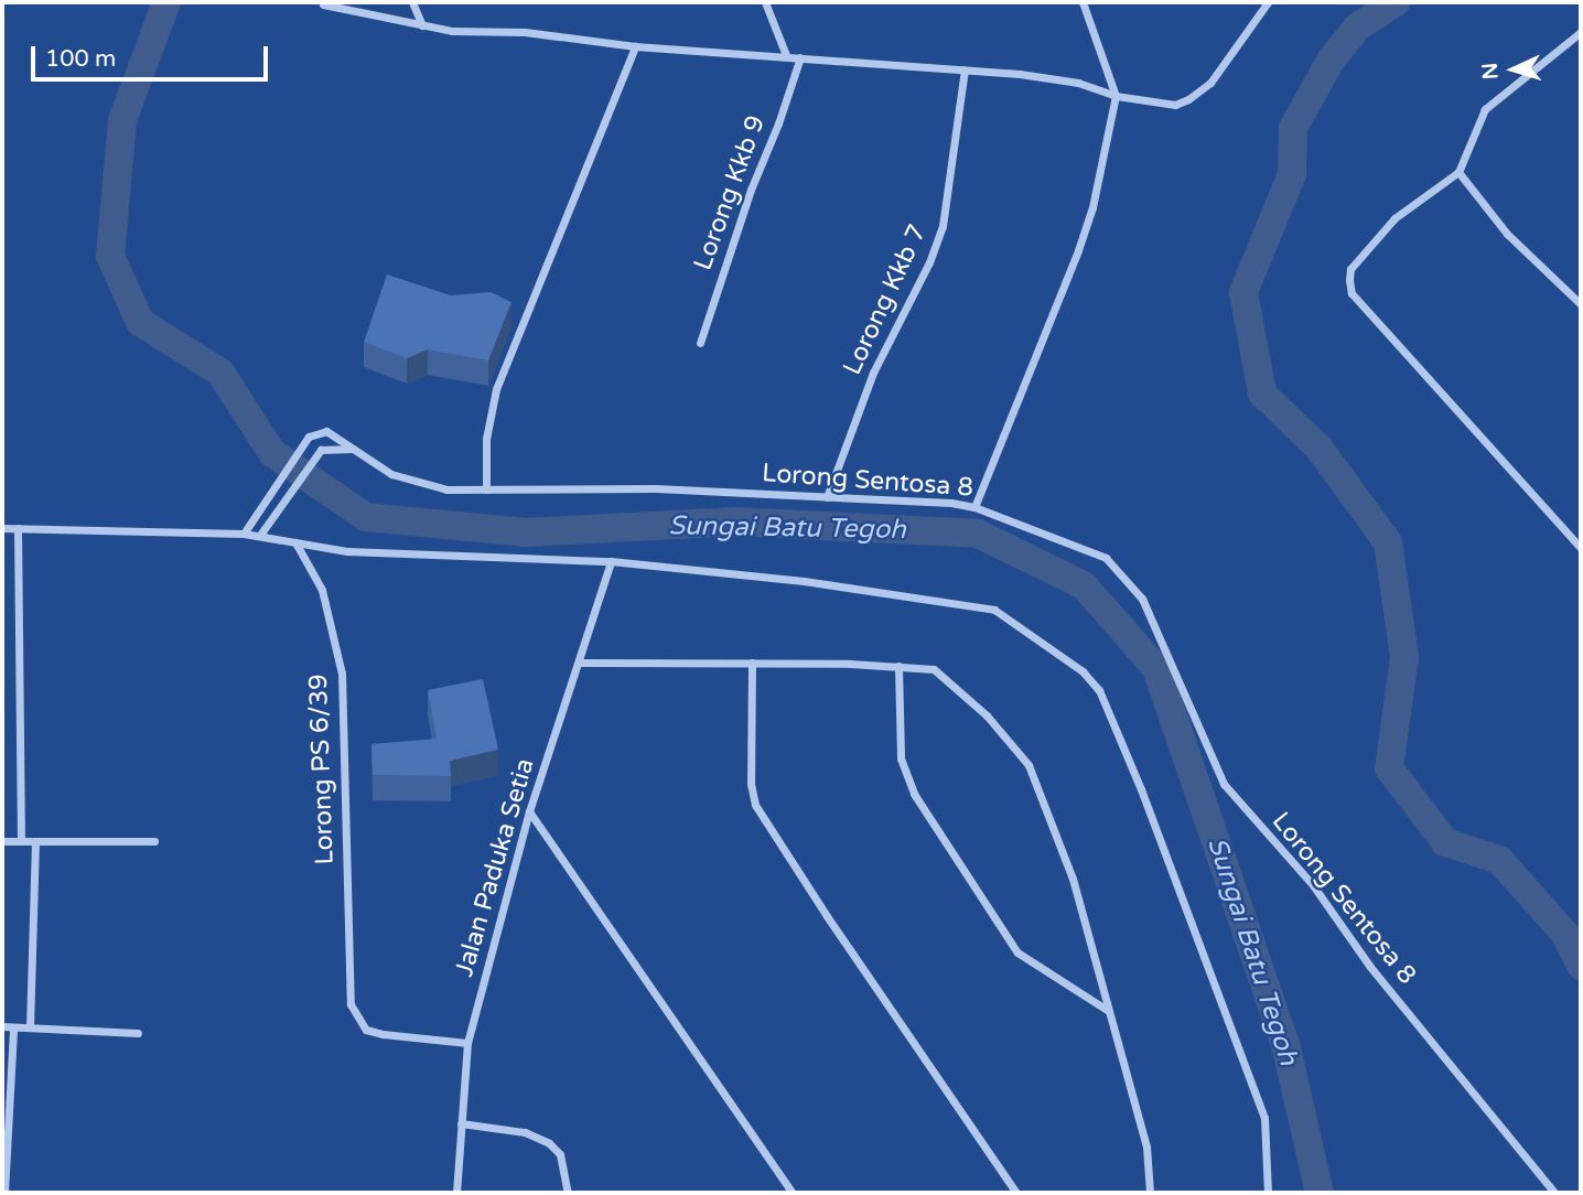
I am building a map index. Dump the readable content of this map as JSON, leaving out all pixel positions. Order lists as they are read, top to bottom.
{
  "streets": {
    "street": [
      "Lorong Kkb 9",
      "Lorong Kkb 7",
      "Lorong Sentosa 8",
      "Lorong PS 6/39",
      "Jalan Paduka Setia"
    ]
  },
  "crossings": [
    ["Lorong Kkb 7", "Lorong Sentosa 8"],
    ["Lorong PS 6/39", "Jalan Paduka Setia"]
  ],
  "water": ["Sungai Batu Tegoh"],
  "scale_bar": "100 m",
  "north": "left"
}
